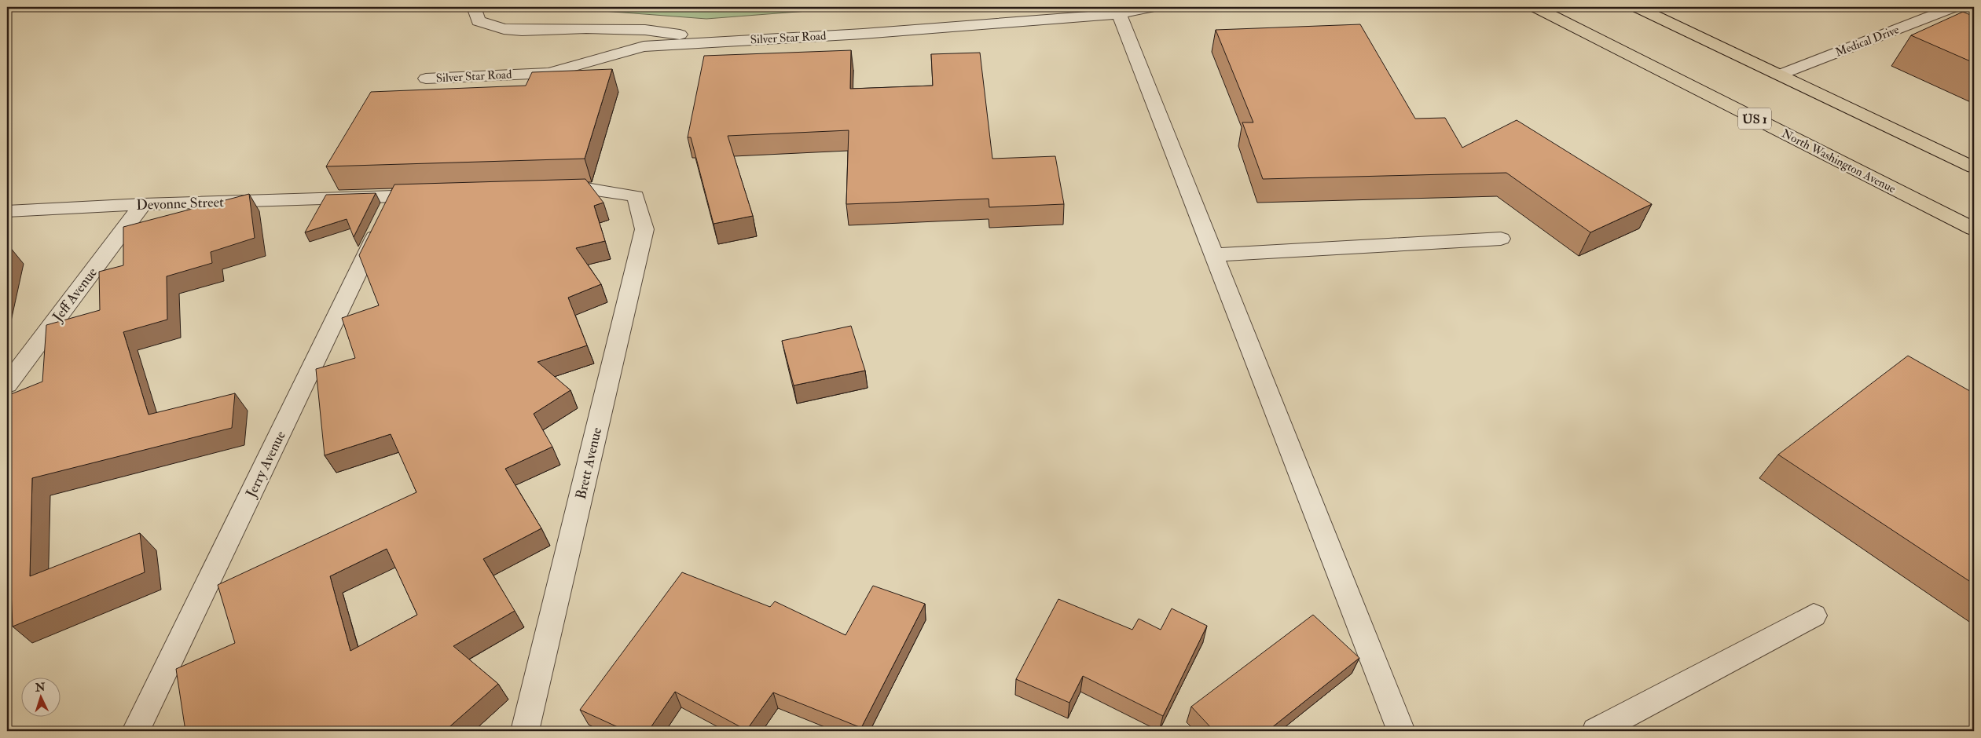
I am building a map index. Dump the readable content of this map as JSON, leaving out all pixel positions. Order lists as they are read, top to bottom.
{
  "streets": {
    "main road": ["US 1", "North Washington Avenue"],
    "street": [
      "Silver Star Road",
      "Medical Drive",
      "Devonne Street",
      "Jeff Avenue",
      "Brett Avenue",
      "Jerry Avenue"
    ]
  },
  "crossings": [
    ["Devonne Street", "Jeff Avenue"],
    ["Devonne Street", "Jerry Avenue"]
  ],
  "north": "top"
}
